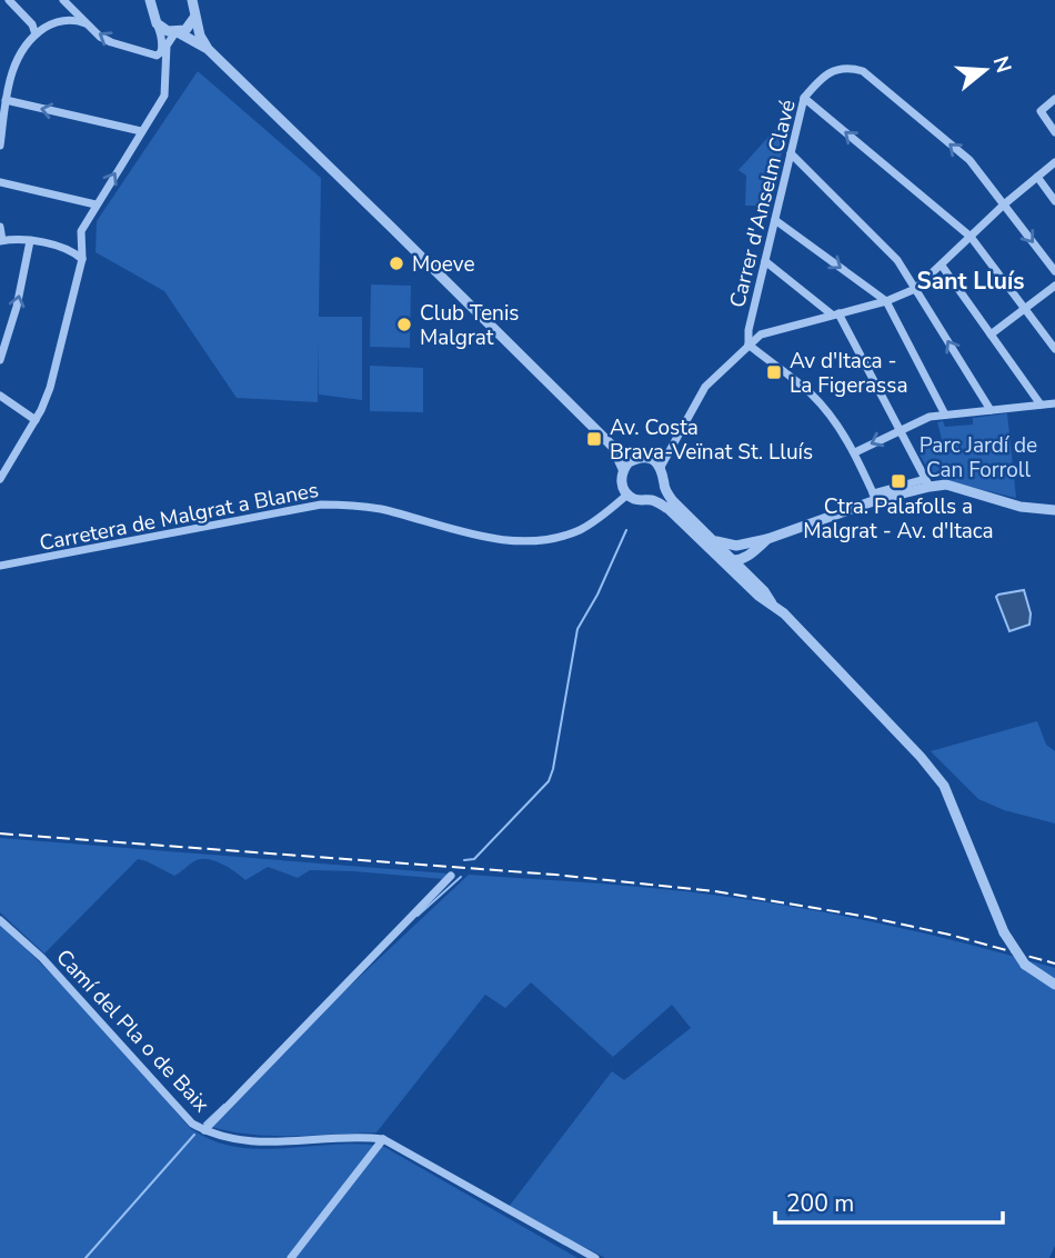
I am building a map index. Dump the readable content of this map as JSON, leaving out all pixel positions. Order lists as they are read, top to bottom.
{
  "streets": {
    "street": ["Carrer d'Anselm Clavé", "Carretera de Malgrat a Blanes", "Camí del Pla o de Baix"]
  },
  "districts": ["Sant Lluís"],
  "parks": ["Parc Jardí de Can Forroll"],
  "places": {
    "other": ["Moeve", "Club Tenis Malgrat"],
    "transit": ["Av d'Itaca - La Figerassa", "Av. Costa Brava-Veïnat St. Lluís", "Ctra. Palafolls a Malgrat - Av. d'Itaca"]
  },
  "scale_bar": "200 m",
  "north": "right"
}
